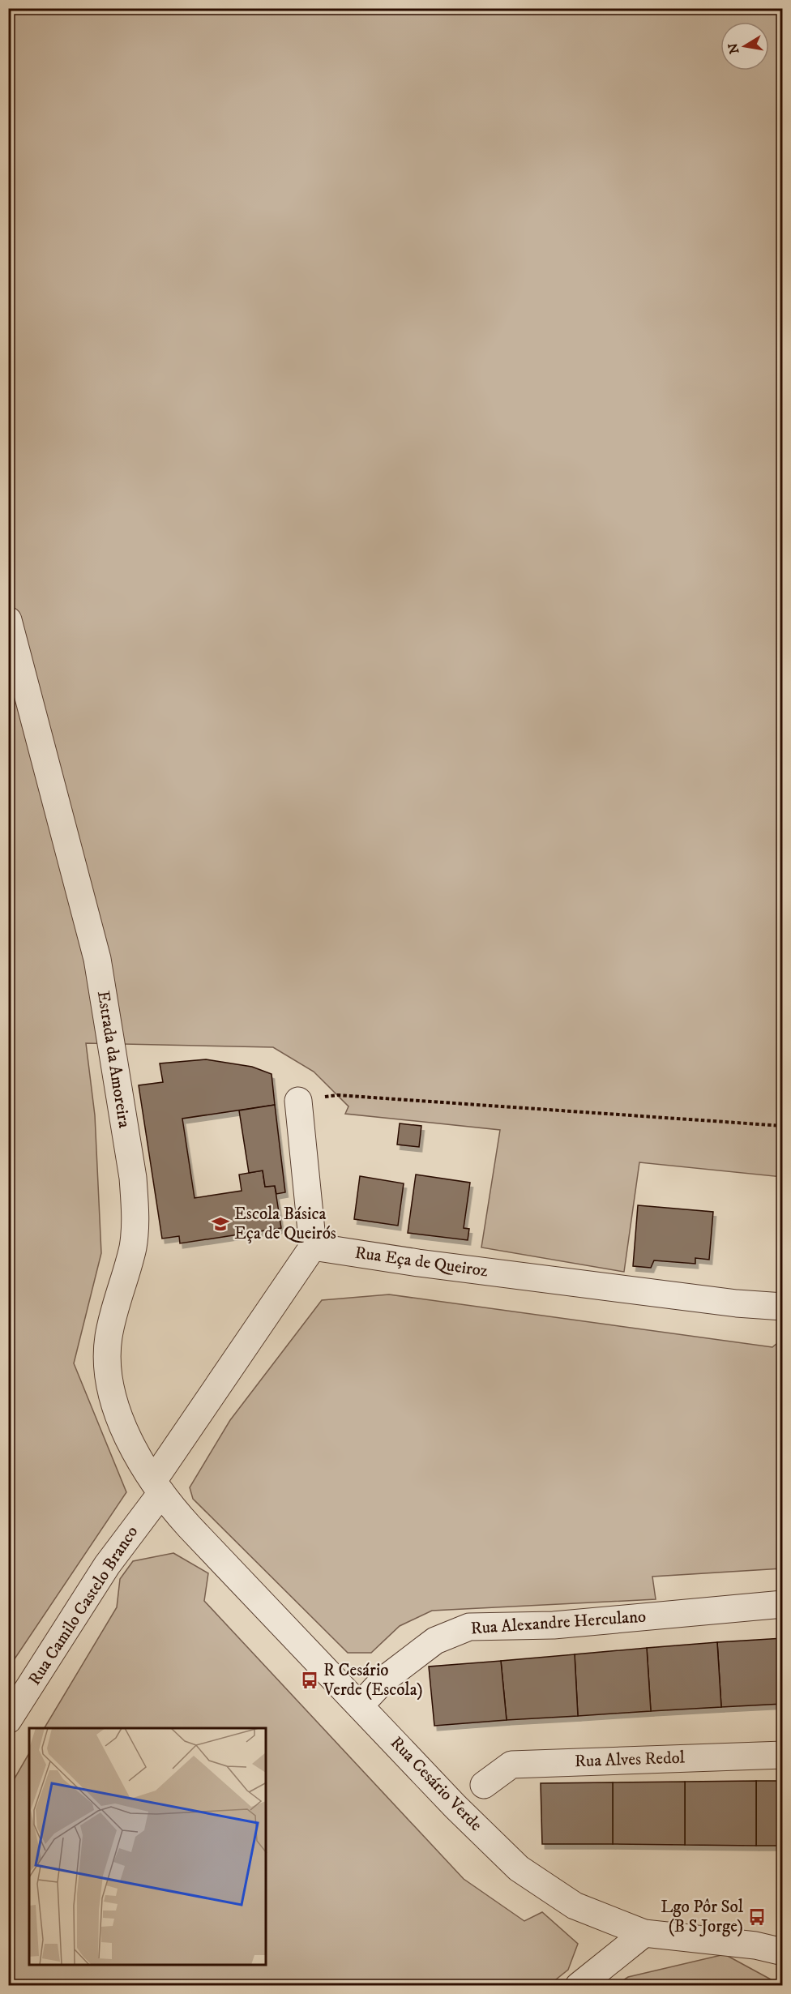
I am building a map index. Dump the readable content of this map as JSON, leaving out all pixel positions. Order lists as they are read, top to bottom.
{
  "streets": {
    "street": [
      "Estrada da Amoreira",
      "Rua Eça de Queiroz",
      "Rua Camilo Castelo Branco",
      "Rua Alexandre Herculano",
      "Rua Alves Redol",
      "Rua Cesário Verde"
    ]
  },
  "crossings": [
    ["Estrada da Amoreira", "Rua Camilo Castelo Branco"],
    ["Estrada da Amoreira", "Rua Cesário Verde"],
    ["Rua Camilo Castelo Branco", "Rua Cesário Verde"],
    ["Rua Alexandre Herculano", "Rua Cesário Verde"]
  ],
  "places": {
    "school or university": ["Escola Básica Eça de Queirós"],
    "bus stop": ["R Cesário Verde (Escola)", "Lgo Pôr Sol (B S Jorge)"]
  },
  "north": "left"
}
